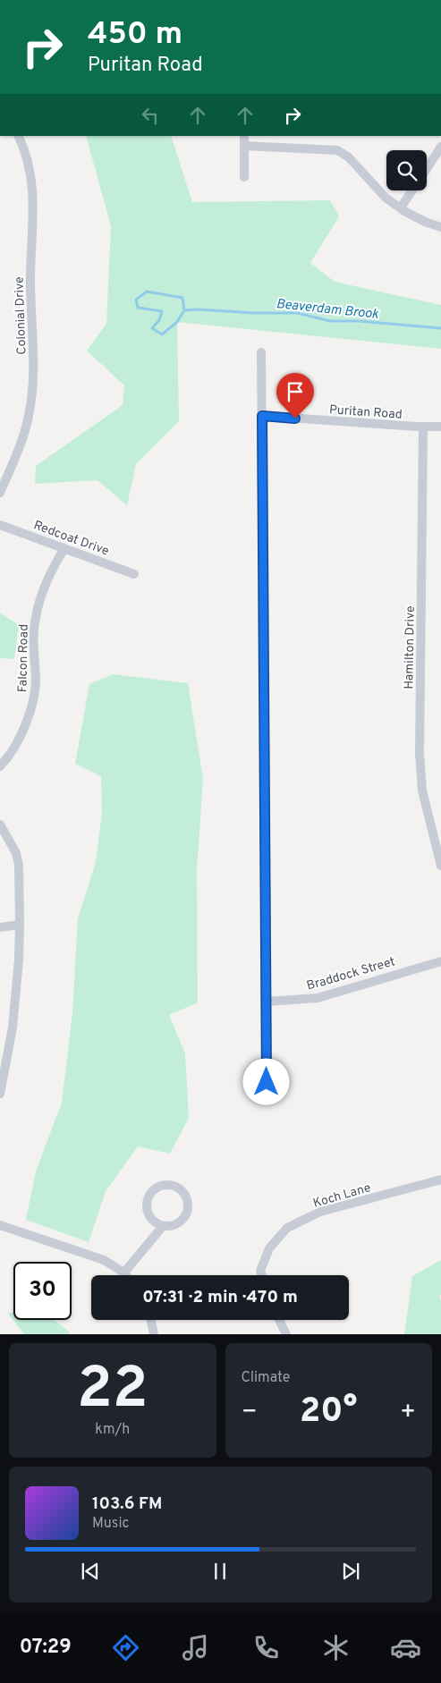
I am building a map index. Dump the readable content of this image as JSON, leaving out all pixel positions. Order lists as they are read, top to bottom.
{
  "streets": {
    "street": [
      "Colonial Drive",
      "Puritan Road",
      "Redcoat Drive",
      "Hamilton Drive",
      "Falcon Road",
      "Braddock Street",
      "Koch Lane"
    ]
  },
  "crossings": [
    ["Puritan Road", "Hamilton Drive"],
    ["Redcoat Drive", "Falcon Road"]
  ],
  "water": ["Beaverdam Brook"],
  "page": {
    "turn": ["450 m", "Puritan Road"],
    "limit": "30",
    "trip": "07:31 · 2 min · 470 m",
    "tile": [
      ["22", "km/h"],
      "Climate"
    ],
    "heat": ["−", "20°", "+"],
    "song": ["103.6 FM", "Music"],
    "tabs": "07:29"
  }
}
